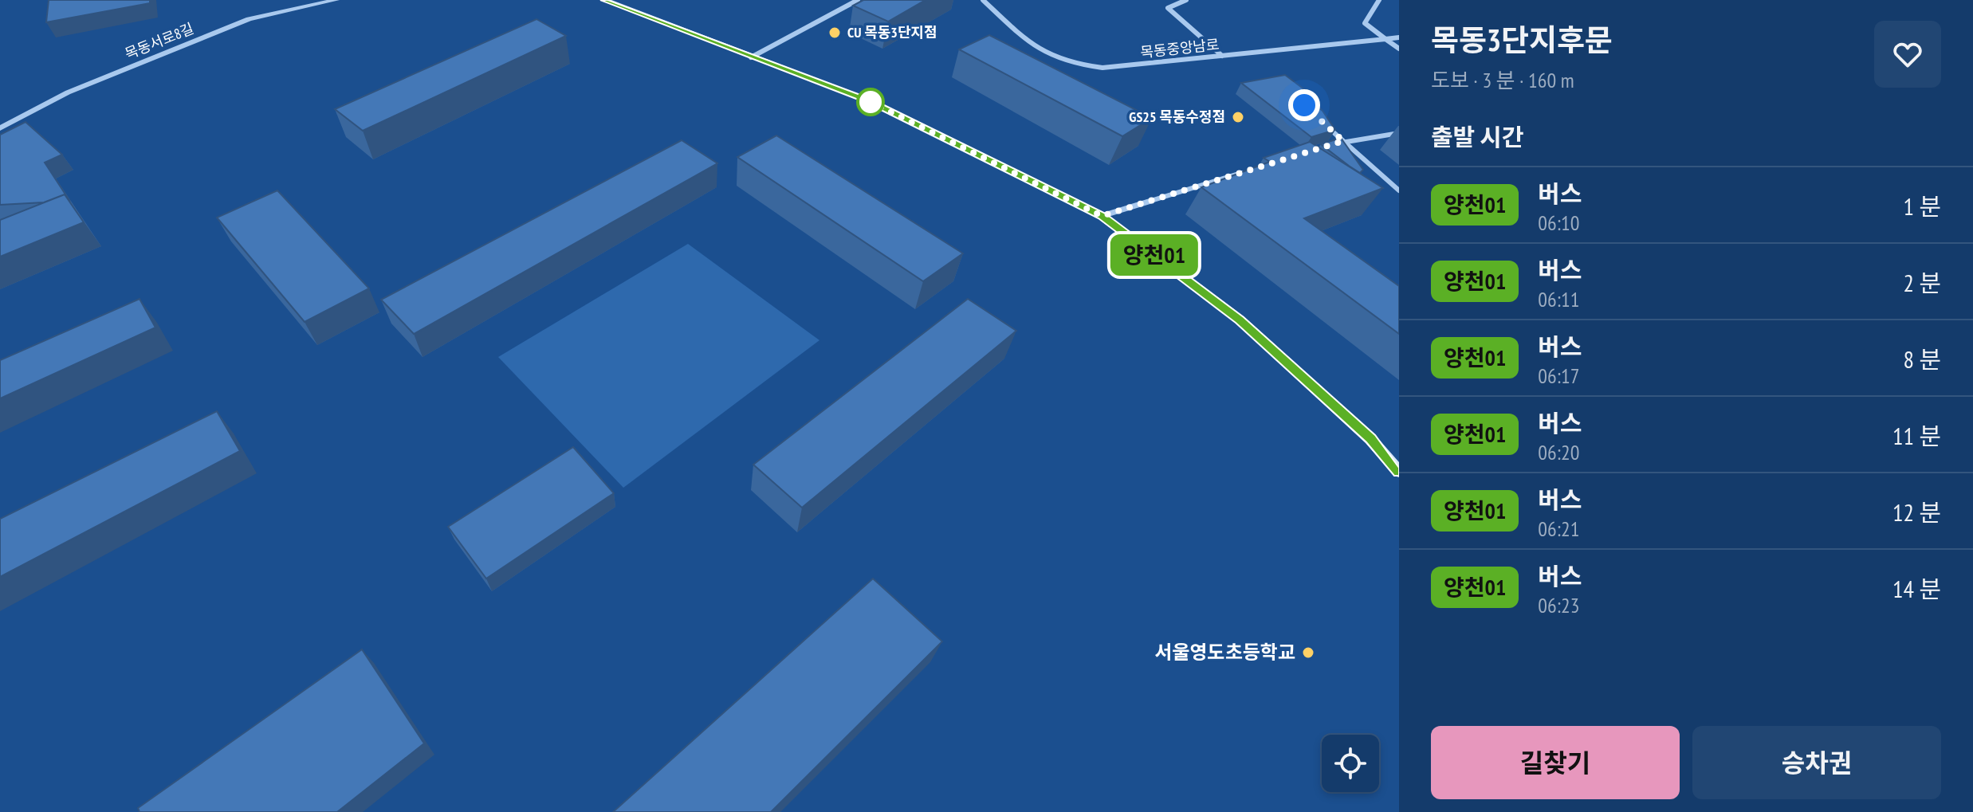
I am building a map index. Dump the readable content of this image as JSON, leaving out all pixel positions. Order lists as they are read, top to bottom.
{
  "streets": {
    "street": ["목동서로8길", "목동중앙남로"]
  },
  "places": ["CU 목동3단지점", "GS25 목동수정점", "서울영도초등학교"],
  "lines": ["bus line 양천01"],
  "page": {
    "on_map": "양천01",
    "heading": [
      ["목동3단지후문", "도보 · 3 분 · 160 m"],
      "출발 시간"
    ],
    "list": [
      {
        "mark": "양천01",
        "name": "버스",
        "note": "06:10",
        "value": "1 분"
      },
      {
        "mark": "양천01",
        "name": "버스",
        "note": "06:11",
        "value": "2 분"
      },
      {
        "mark": "양천01",
        "name": "버스",
        "note": "06:17",
        "value": "8 분"
      },
      {
        "mark": "양천01",
        "name": "버스",
        "note": "06:20",
        "value": "11 분"
      },
      {
        "mark": "양천01",
        "name": "버스",
        "note": "06:21",
        "value": "12 분"
      },
      {
        "mark": "양천01",
        "name": "버스",
        "note": "06:23",
        "value": "14 분"
      }
    ],
    "buttons": ["길찾기", "승차권"]
  }
}
